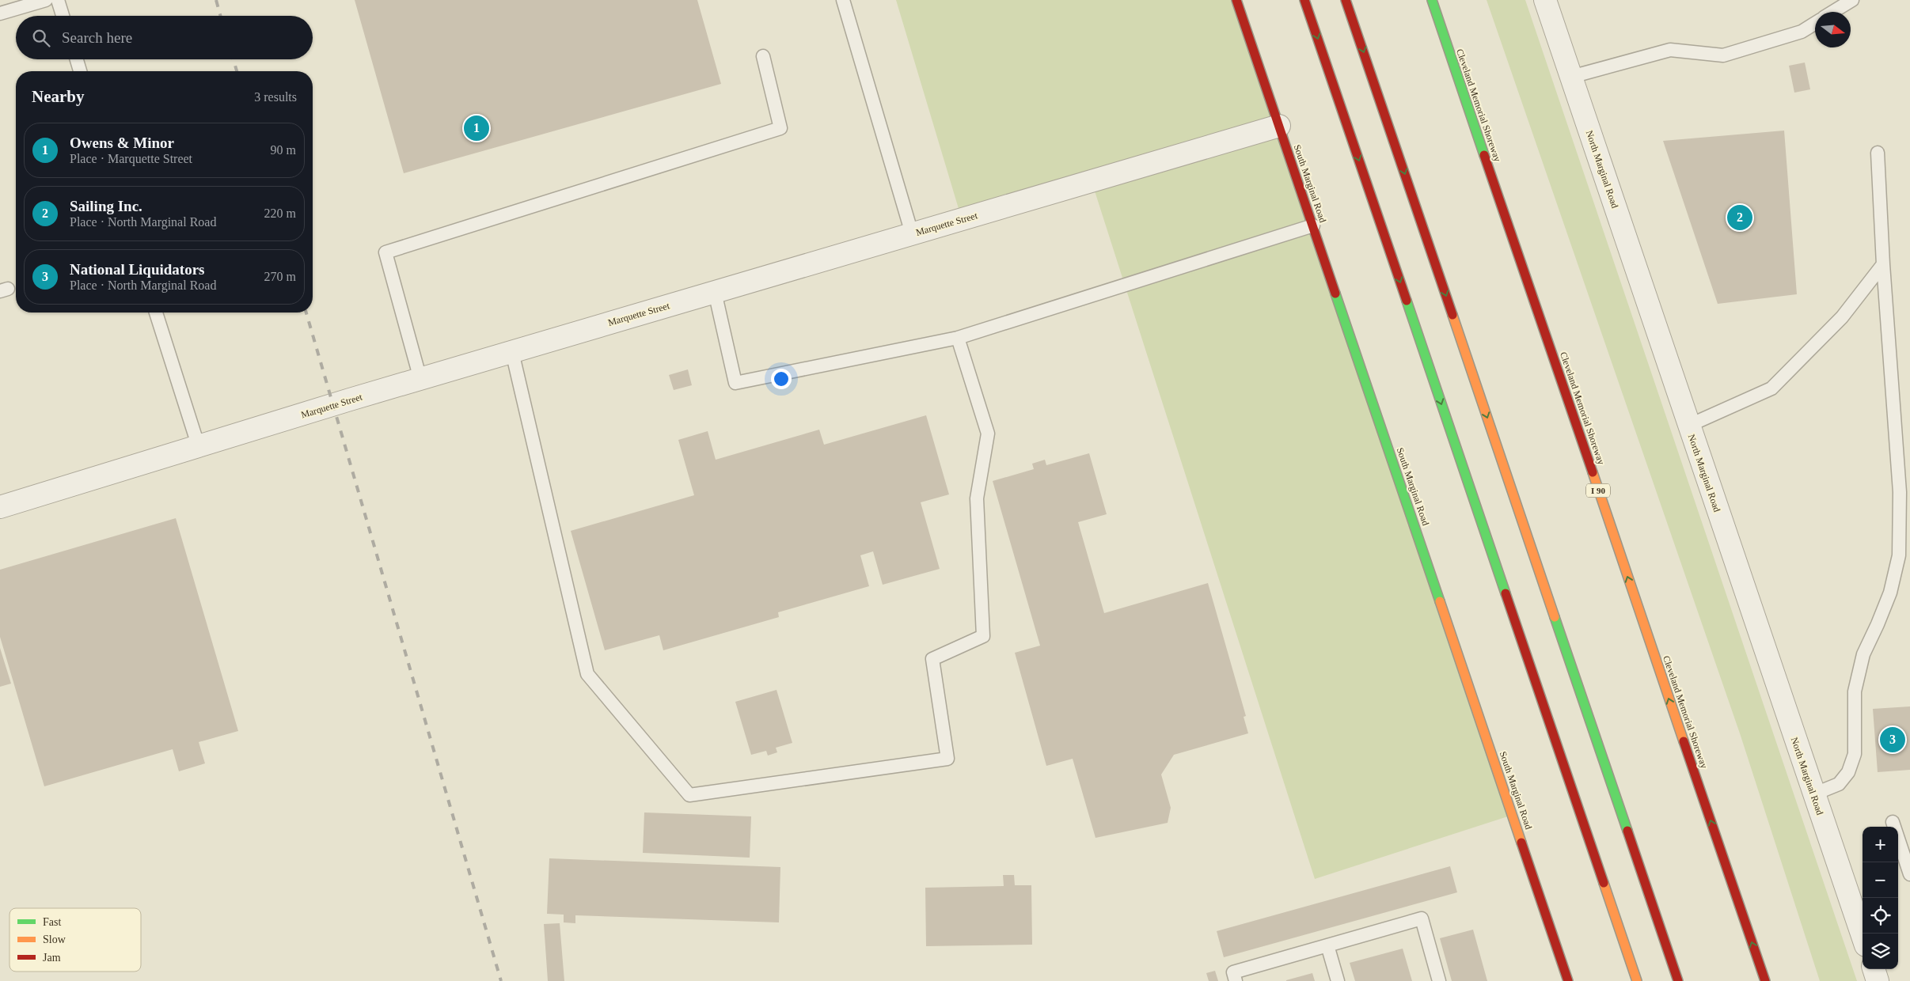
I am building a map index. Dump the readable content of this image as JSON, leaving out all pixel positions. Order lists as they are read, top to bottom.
{
  "streets": {
    "main road": ["Cleveland Memorial Shoreway", "South Marginal Road", "I 90"],
    "street": ["North Marginal Road", "Marquette Street"]
  },
  "crossings": [
    ["South Marginal Road", "Marquette Street"]
  ],
  "one_way": ["Cleveland Memorial Shoreway"],
  "legend": ["Fast", "Slow", "Jam"],
  "north": "right",
  "page": {
    "search": "Search here",
    "heading": ["Nearby", "3 results"],
    "pins": ["1", "2", "3"],
    "list": [
      {
        "mark": "1",
        "name": "Owens & Minor",
        "note": "Place · Marquette Street",
        "value": "90 m"
      },
      {
        "mark": "2",
        "name": "Sailing Inc.",
        "note": "Place · North Marginal Road",
        "value": "220 m"
      },
      {
        "mark": "3",
        "name": "National Liquidators",
        "note": "Place · North Marginal Road",
        "value": "270 m"
      }
    ],
    "map_buttons": ["+", "−"]
  }
}
